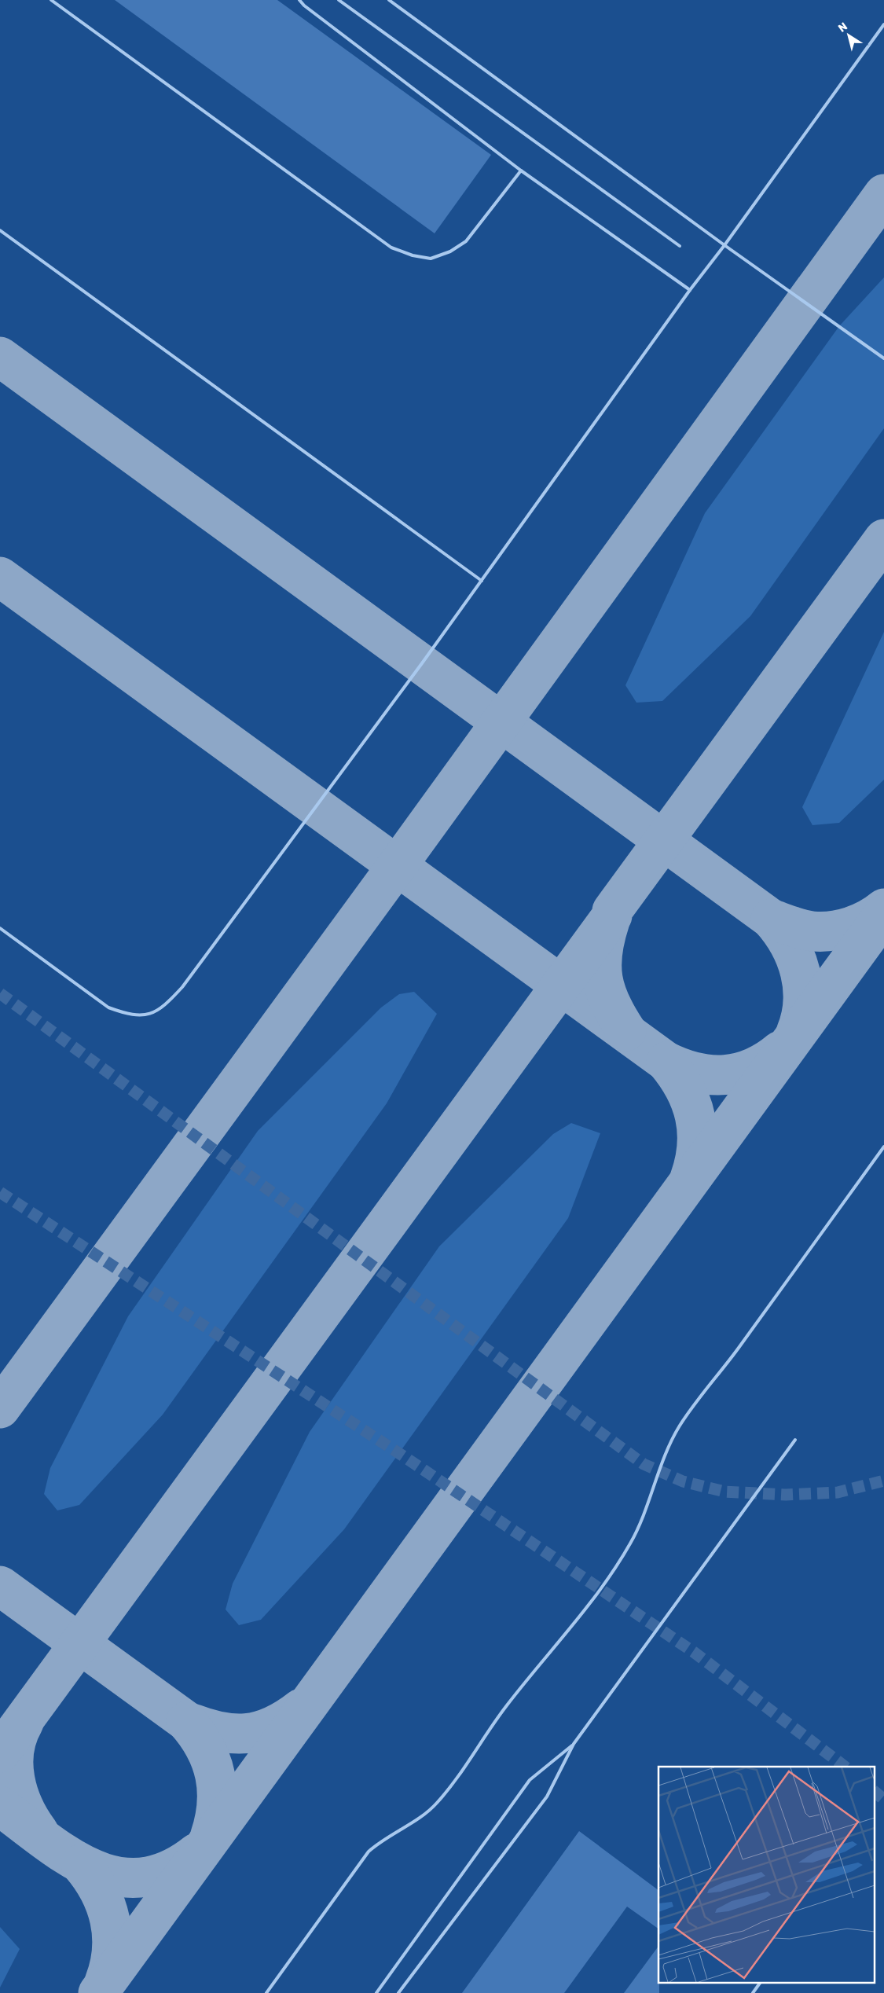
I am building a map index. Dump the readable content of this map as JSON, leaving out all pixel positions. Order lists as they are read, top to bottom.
{
  "north": "top left"
}
